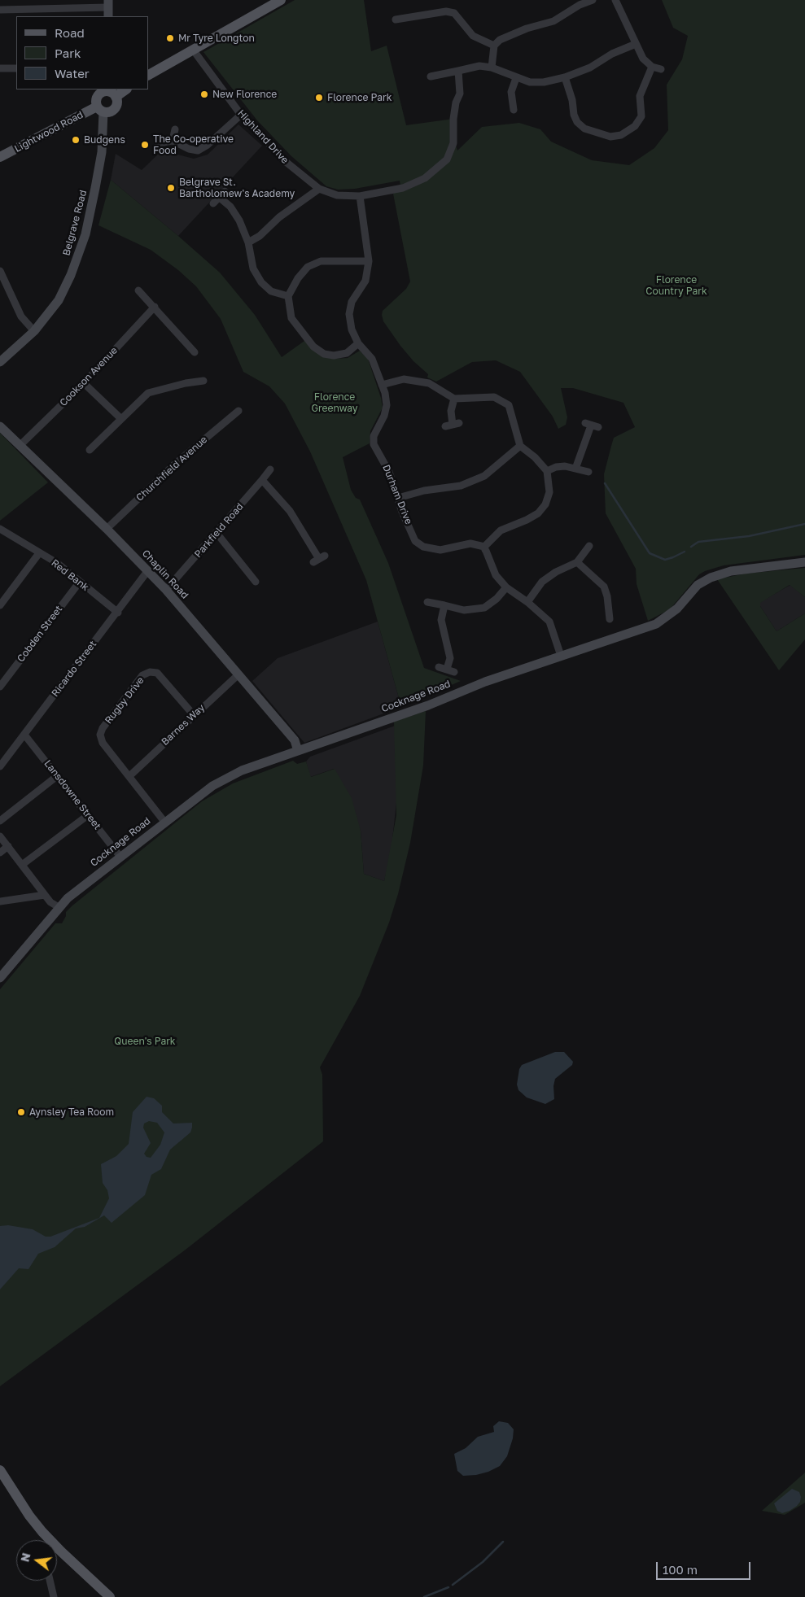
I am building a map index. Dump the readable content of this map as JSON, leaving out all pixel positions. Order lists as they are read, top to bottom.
{
  "streets": {
    "main road": ["Lightwood Road"],
    "street": [
      "Highland Drive",
      "Belgrave Road",
      "Cookson Avenue",
      "Churchfield Avenue",
      "Durham Drive",
      "Parkfield Road",
      "Chaplin Road",
      "Red Bank",
      "Cobden Street",
      "Ricardo Street",
      "Cocknage Road",
      "Rugby Drive",
      "Barnes Way",
      "Lansdowne Street"
    ]
  },
  "crossings": [
    ["Lightwood Road", "Belgrave Road"],
    ["Highland Drive", "Durham Drive"],
    ["Cookson Avenue", "Chaplin Road"],
    ["Churchfield Avenue", "Chaplin Road"],
    ["Parkfield Road", "Chaplin Road"],
    ["Chaplin Road", "Ricardo Street"],
    ["Chaplin Road", "Cocknage Road"],
    ["Chaplin Road", "Barnes Way"],
    ["Red Bank", "Cobden Street"],
    ["Red Bank", "Ricardo Street"],
    ["Ricardo Street", "Lansdowne Street"],
    ["Cocknage Road", "Rugby Drive"],
    ["Cocknage Road", "Lansdowne Street"],
    ["Rugby Drive", "Barnes Way"]
  ],
  "parks": ["Florence Country Park", "Florence Greenway", "Queen's Park"],
  "places": [
    "Mr Tyre Longton",
    "New Florence",
    "Florence Park",
    "Budgens",
    "The Co-operative Food",
    "Belgrave St. Bartholomew's Academy",
    "Aynsley Tea Room"
  ],
  "legend": ["Road", "Park", "Water"],
  "scale_bar": "100 m",
  "north": "left"
}
